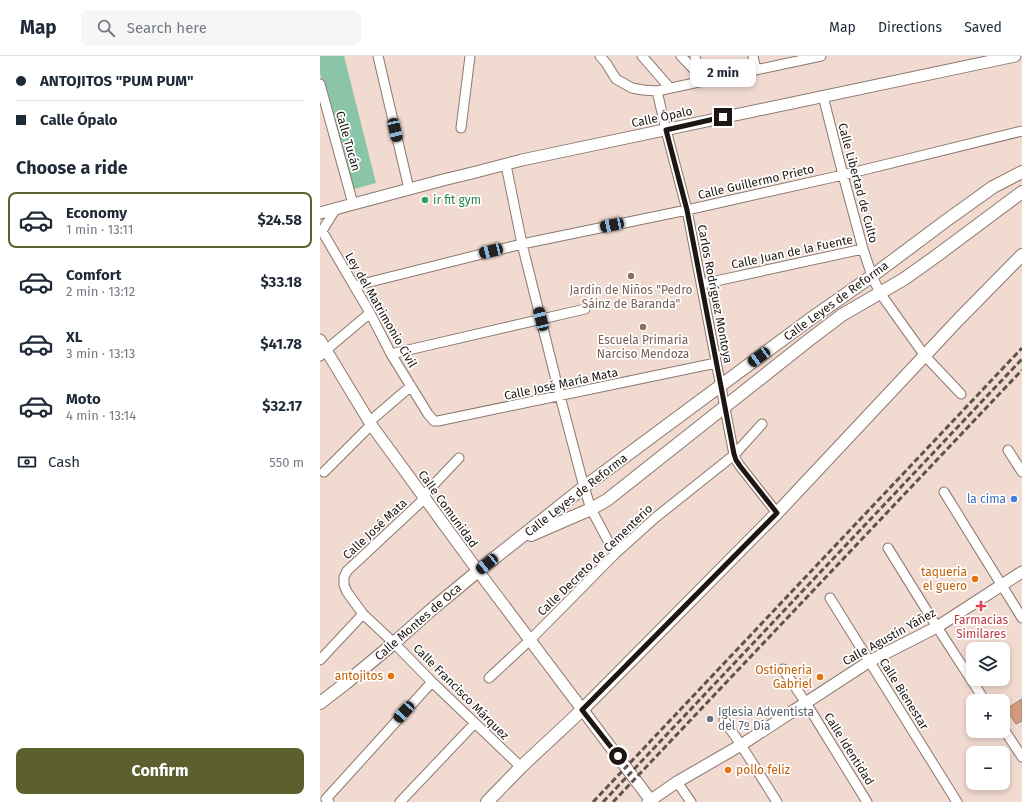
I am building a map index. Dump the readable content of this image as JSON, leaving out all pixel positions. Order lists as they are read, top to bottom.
{
  "streets": {
    "main road": ["Calle Leyes de Reforma", "Calle Montes de Oca"],
    "street": [
      "Calle Ópalo",
      "Calle Tucán",
      "Calle Guillermo Prieto",
      "Calle Libertad de Culto",
      "Calle Juan de la Fuente",
      "Carlos Rodríguez Montoya",
      "Ley del Matrimonio Civil",
      "Calle José María Mata",
      "Calle Comunidad",
      "Calle José Mata",
      "Calle Decreto de Cementerio",
      "Calle Agustín Yáñez",
      "Calle Francisco Márquez",
      "Calle Bienestar",
      "Calle Identidad"
    ]
  },
  "crossings": [
    ["Calle Ópalo", "Calle Tucán"],
    ["Calle Ópalo", "Calle Libertad de Culto"],
    ["Calle Ópalo", "Carlos Rodríguez Montoya"],
    ["Calle Ópalo", "Ley del Matrimonio Civil"],
    ["Calle Guillermo Prieto", "Calle Libertad de Culto"],
    ["Calle Guillermo Prieto", "Carlos Rodríguez Montoya"],
    ["Calle Guillermo Prieto", "Ley del Matrimonio Civil"],
    ["Calle Libertad de Culto", "Calle Juan de la Fuente"],
    ["Calle Libertad de Culto", "Calle Leyes de Reforma"],
    ["Calle Juan de la Fuente", "Carlos Rodríguez Montoya"],
    ["Carlos Rodríguez Montoya", "Calle Leyes de Reforma"],
    ["Carlos Rodríguez Montoya", "Calle José María Mata"],
    ["Carlos Rodríguez Montoya", "Calle Decreto de Cementerio"],
    ["Calle Leyes de Reforma", "Calle Montes de Oca"],
    ["Ley del Matrimonio Civil", "Calle José María Mata"],
    ["Calle Comunidad", "Calle José Mata"],
    ["Calle Comunidad", "Calle Decreto de Cementerio"],
    ["Calle Comunidad", "Calle Montes de Oca"],
    ["Calle Comunidad", "Calle Agustín Yáñez"],
    ["Calle José Mata", "Calle Francisco Márquez"],
    ["Calle Montes de Oca", "Calle Francisco Márquez"],
    ["Calle Agustín Yáñez", "Calle Bienestar"],
    ["Calle Agustín Yáñez", "Calle Identidad"]
  ],
  "places": {
    "other": [
      "ir fit gym",
      "Jardín de Niños \"Pedro Sáinz de Baranda\"",
      "Escuela Primaria Narciso Mendoza",
      "la cima",
      "taqueria el guero",
      "antojitos",
      "Ostioneria Gabriel",
      "Iglesia Adventista del 7º Día",
      "pollo feliz"
    ],
    "health": ["Farmacias Similares"]
  },
  "page": {
    "header": "Map",
    "search": "Search here",
    "nav": ["Map", "Directions", "Saved"],
    "banner": ["ANTOJITOS \"PUM PUM\"", "Calle Ópalo"],
    "bubble": "2 min",
    "heading": "Choose a ride",
    "list": [
      {
        "name": "Economy",
        "note": "1 min · 13:11",
        "value": "$24.58"
      },
      {
        "name": "Comfort",
        "note": "2 min · 13:12",
        "value": "$33.18"
      },
      {
        "name": "XL",
        "note": "3 min · 13:13",
        "value": "$41.78"
      },
      {
        "name": "Moto",
        "note": "4 min · 13:14",
        "value": "$32.17"
      }
    ],
    "pay": ["Cash", "550 m"],
    "map_buttons": ["+", "−"],
    "buttons": "Confirm"
  }
}
